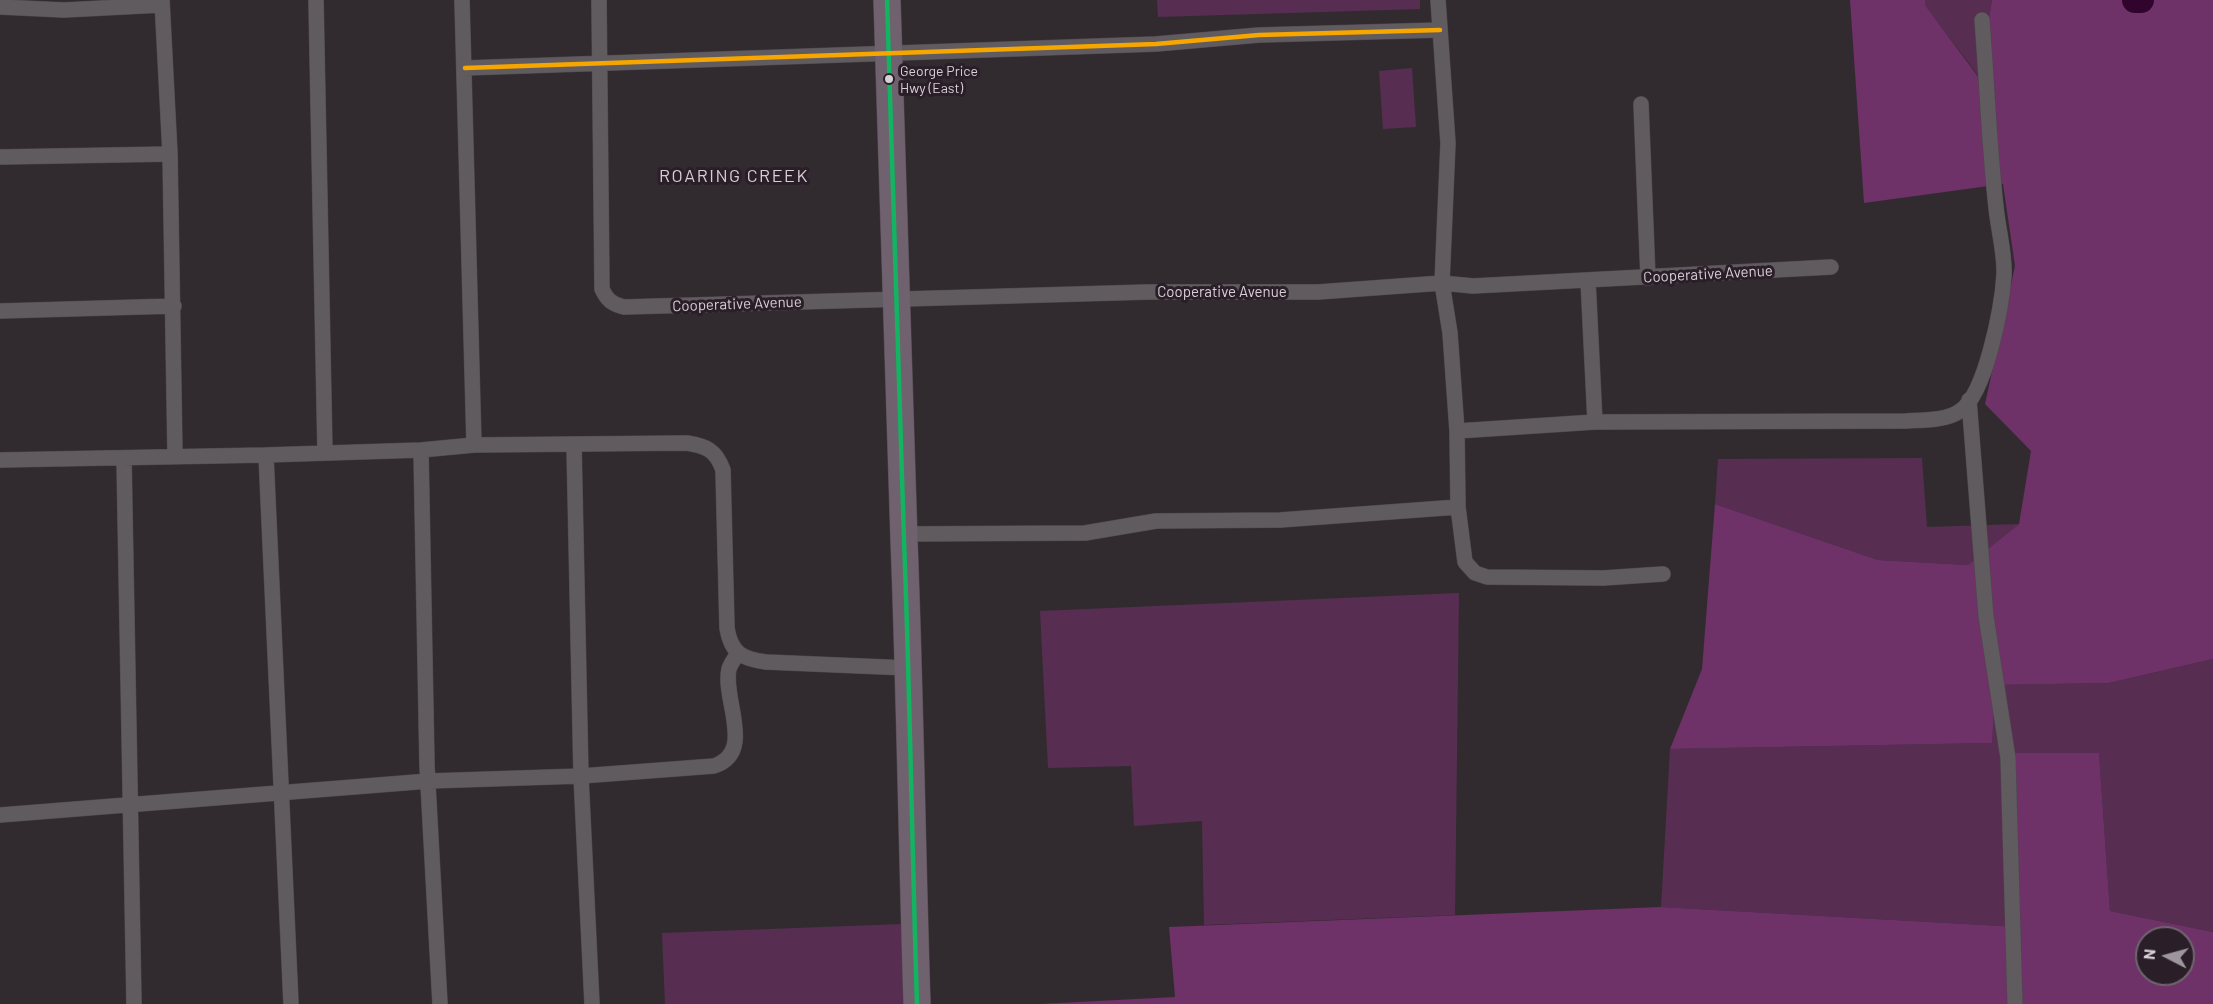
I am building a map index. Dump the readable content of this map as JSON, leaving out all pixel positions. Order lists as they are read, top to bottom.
{
  "streets": {
    "street": ["Cooperative Avenue"]
  },
  "districts": ["ROARING CREEK"],
  "places": ["George Price Hwy (East)"],
  "north": "left"
}
